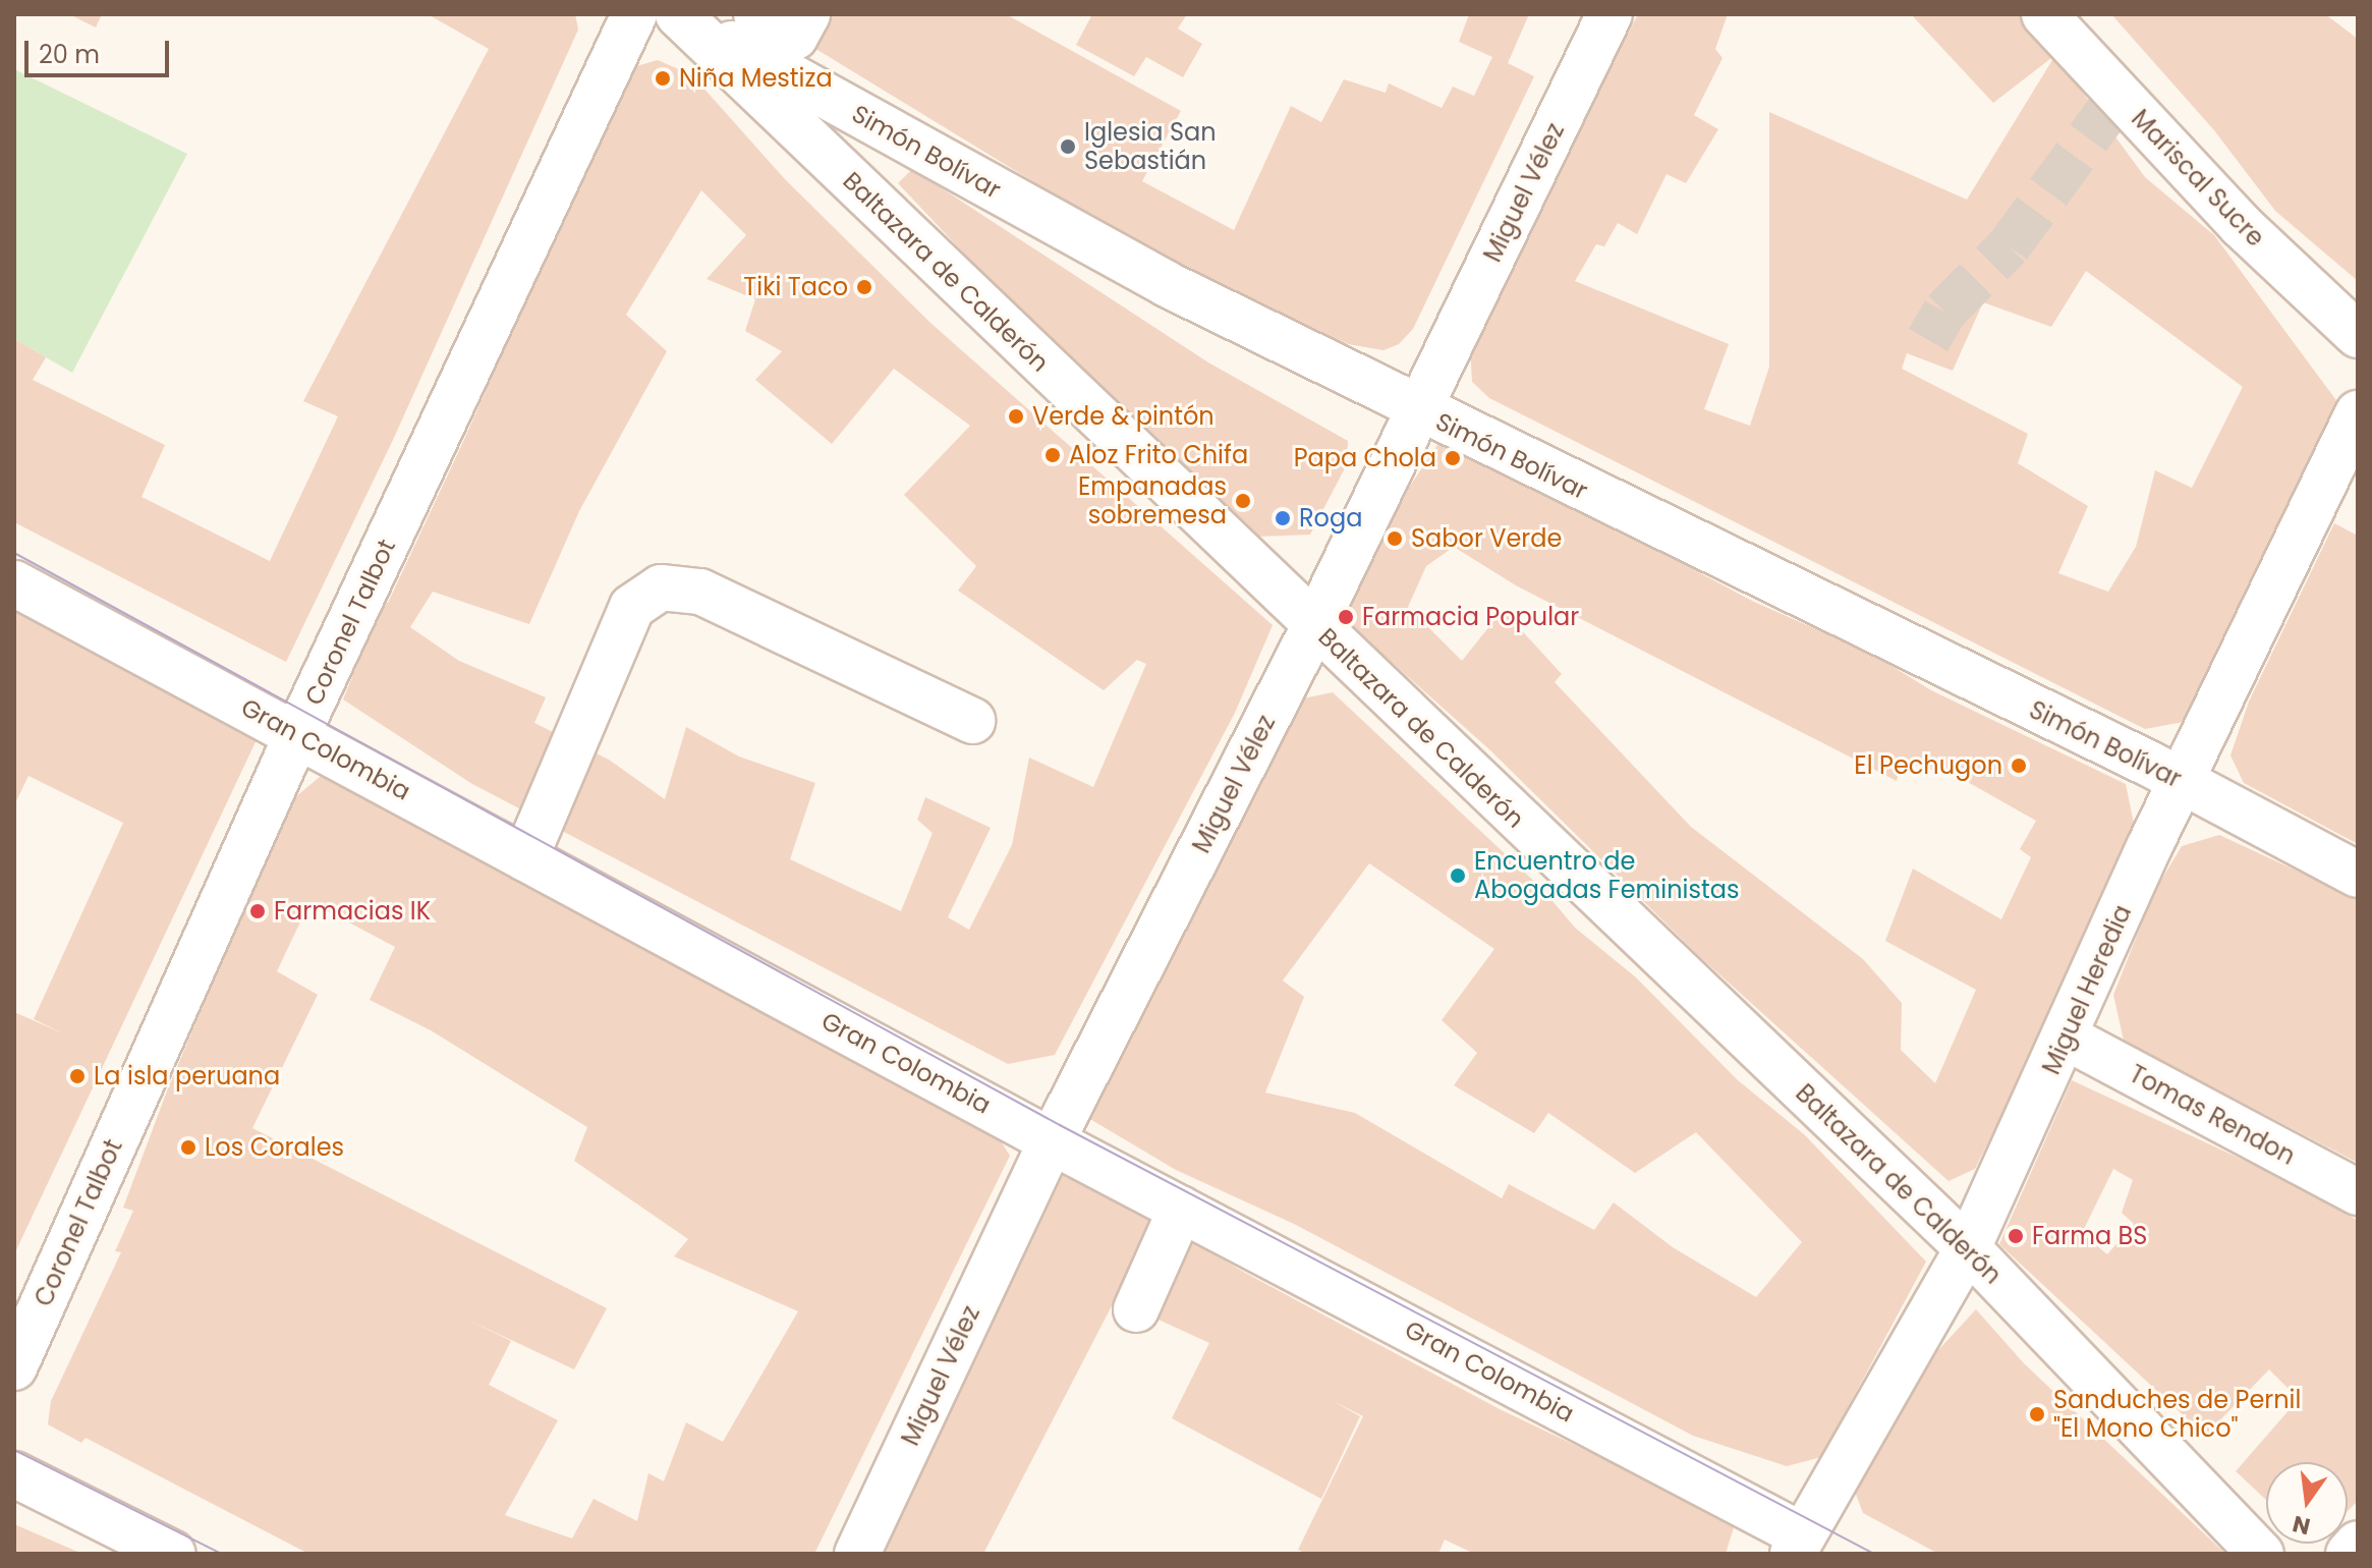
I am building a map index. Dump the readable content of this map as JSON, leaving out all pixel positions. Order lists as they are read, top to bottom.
{
  "streets": {
    "street": [
      "Simón Bolívar",
      "Mariscal Sucre",
      "Miguel Vélez",
      "Baltazara de Calderón",
      "Coronel Talbot",
      "Gran Colombia",
      "Miguel Heredia",
      "Tomas Rendon"
    ]
  },
  "crossings": [
    ["Simón Bolívar", "Miguel Vélez"],
    ["Simón Bolívar", "Baltazara de Calderón"],
    ["Simón Bolívar", "Miguel Heredia"],
    ["Miguel Vélez", "Baltazara de Calderón"],
    ["Miguel Vélez", "Gran Colombia"],
    ["Baltazara de Calderón", "Miguel Heredia"],
    ["Coronel Talbot", "Gran Colombia"],
    ["Gran Colombia", "Miguel Heredia"],
    ["Miguel Heredia", "Tomas Rendon"]
  ],
  "places": [
    "Niña Mestiza",
    "Iglesia San Sebastián",
    "Tiki Taco",
    "Verde & pintón",
    "Aloz Frito Chifa",
    "Papa Chola",
    "Empanadas sobremesa",
    "Roga",
    "Sabor Verde",
    "Farmacia Popular",
    "El Pechugon",
    "Encuentro de Abogadas Feministas",
    "Farmacias IK",
    "La isla peruana",
    "Los Corales",
    "Farma BS",
    "Sanduches de Pernil \"El Mono Chico\""
  ],
  "scale_bar": "20 m",
  "north": "bottom"
}
